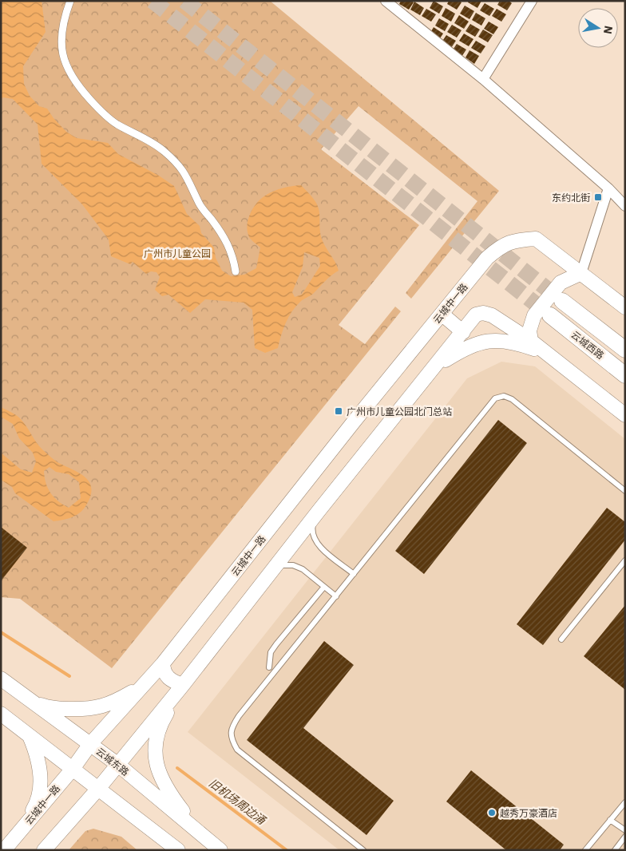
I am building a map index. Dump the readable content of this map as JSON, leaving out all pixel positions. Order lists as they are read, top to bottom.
{
  "streets": {
    "main road": ["云城中一路", "云城西路", "云城东路"]
  },
  "crossings": [
    ["云城中一路", "云城东路"]
  ],
  "water": ["旧机场周边涌"],
  "parks": ["广州市儿童公园"],
  "places": {
    "transit": ["东约北街", "广州市儿童公园北门总站"],
    "other": ["越秀万豪酒店"]
  },
  "north": "right"
}
